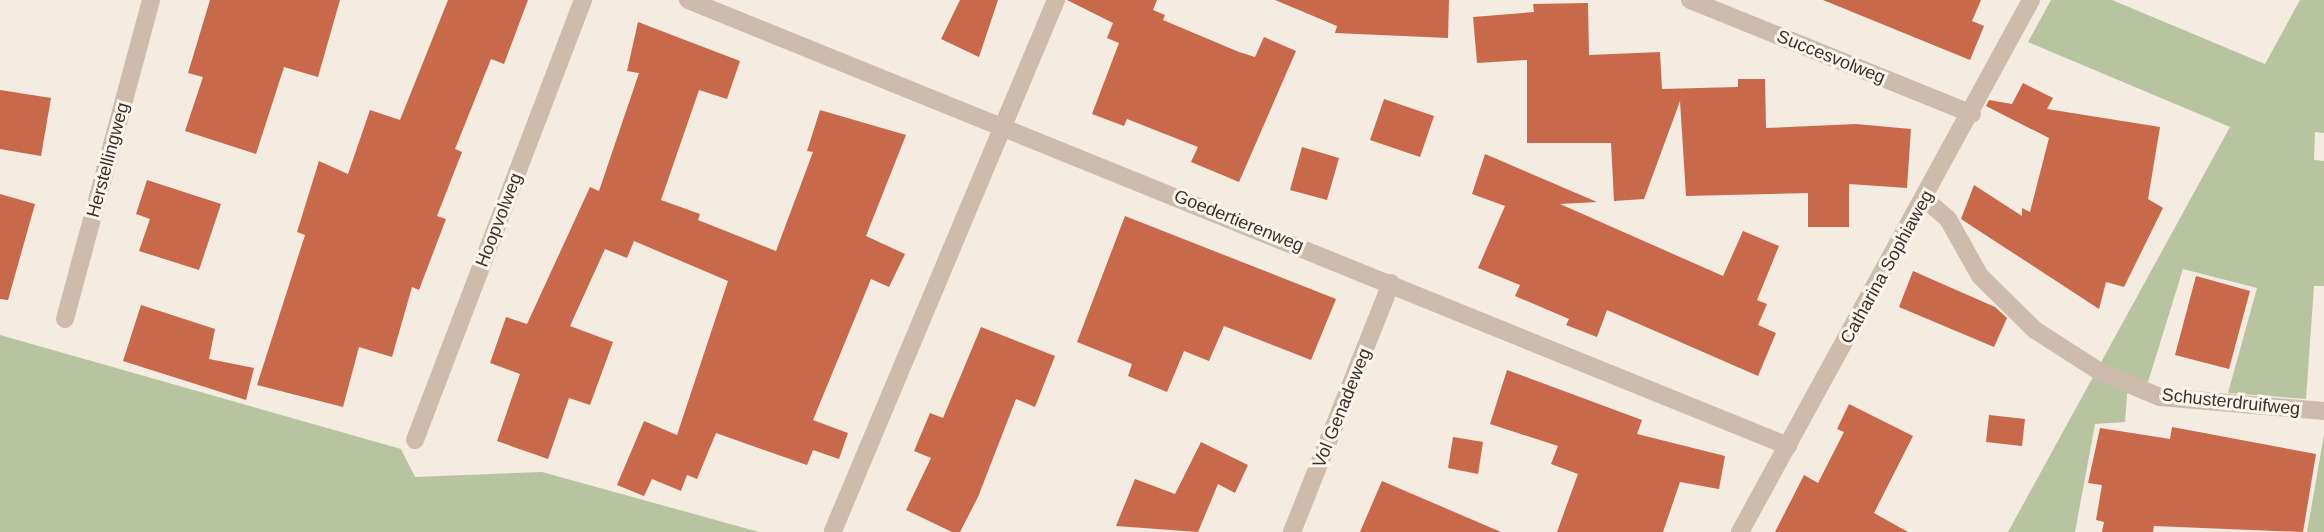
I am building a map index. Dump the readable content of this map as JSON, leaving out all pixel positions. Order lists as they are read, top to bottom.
{
  "streets": {
    "street": [
      "Succesvolweg",
      "Herstellingweg",
      "Hoopvolweg",
      "Goedertierenweg",
      "Catharina Sophiaweg",
      "Schusterdruifweg",
      "Vol Genadeweg"
    ]
  },
  "crossings": [
    ["Succesvolweg", "Catharina Sophiaweg"],
    ["Goedertierenweg", "Catharina Sophiaweg"],
    ["Goedertierenweg", "Vol Genadeweg"],
    ["Catharina Sophiaweg", "Schusterdruifweg"]
  ]
}
